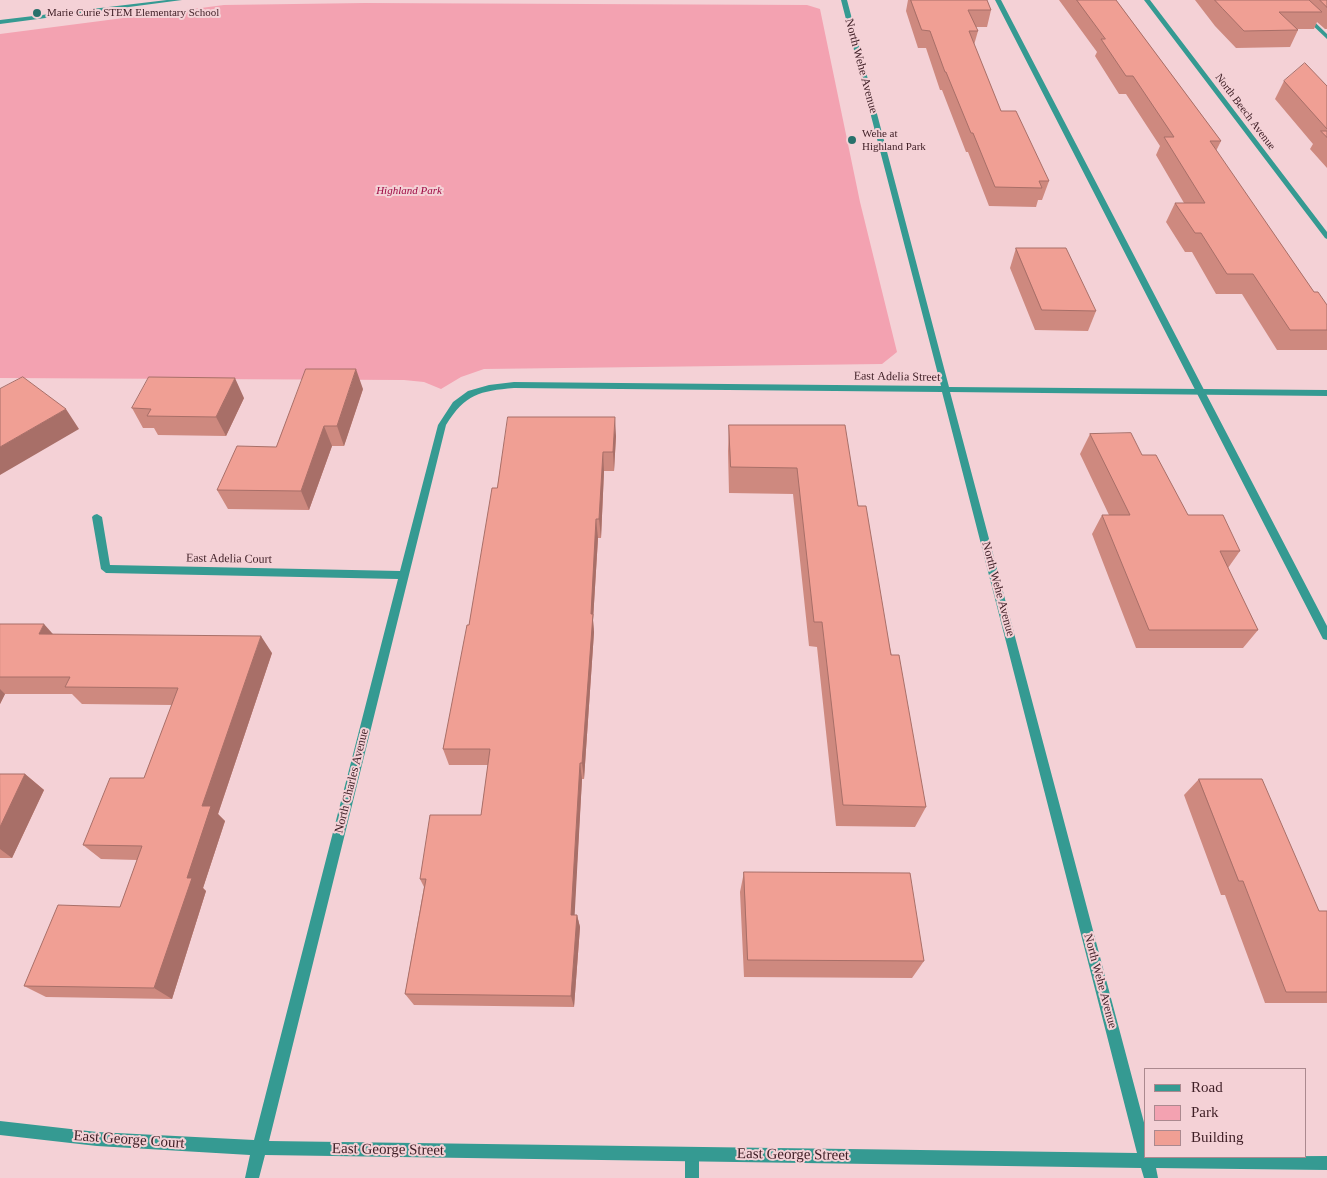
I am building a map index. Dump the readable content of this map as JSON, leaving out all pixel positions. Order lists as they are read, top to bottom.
{
  "streets": {
    "street": [
      "North Wehe Avenue",
      "North Beech Avenue",
      "East Adelia Street",
      "East Adelia Court",
      "North Charles Avenue",
      "East George Court",
      "East George Street"
    ]
  },
  "crossings": [
    ["North Wehe Avenue", "East Adelia Street"],
    ["North Wehe Avenue", "East George Street"],
    ["East Adelia Street", "North Charles Avenue"],
    ["East Adelia Court", "North Charles Avenue"],
    ["North Charles Avenue", "East George Court"],
    ["North Charles Avenue", "East George Street"],
    ["East George Court", "East George Street"]
  ],
  "parks": ["Highland Park"],
  "places": ["Marie Curie STEM Elementary School", "Wehe at Highland Park"],
  "legend": ["Road", "Park", "Building"]
}
